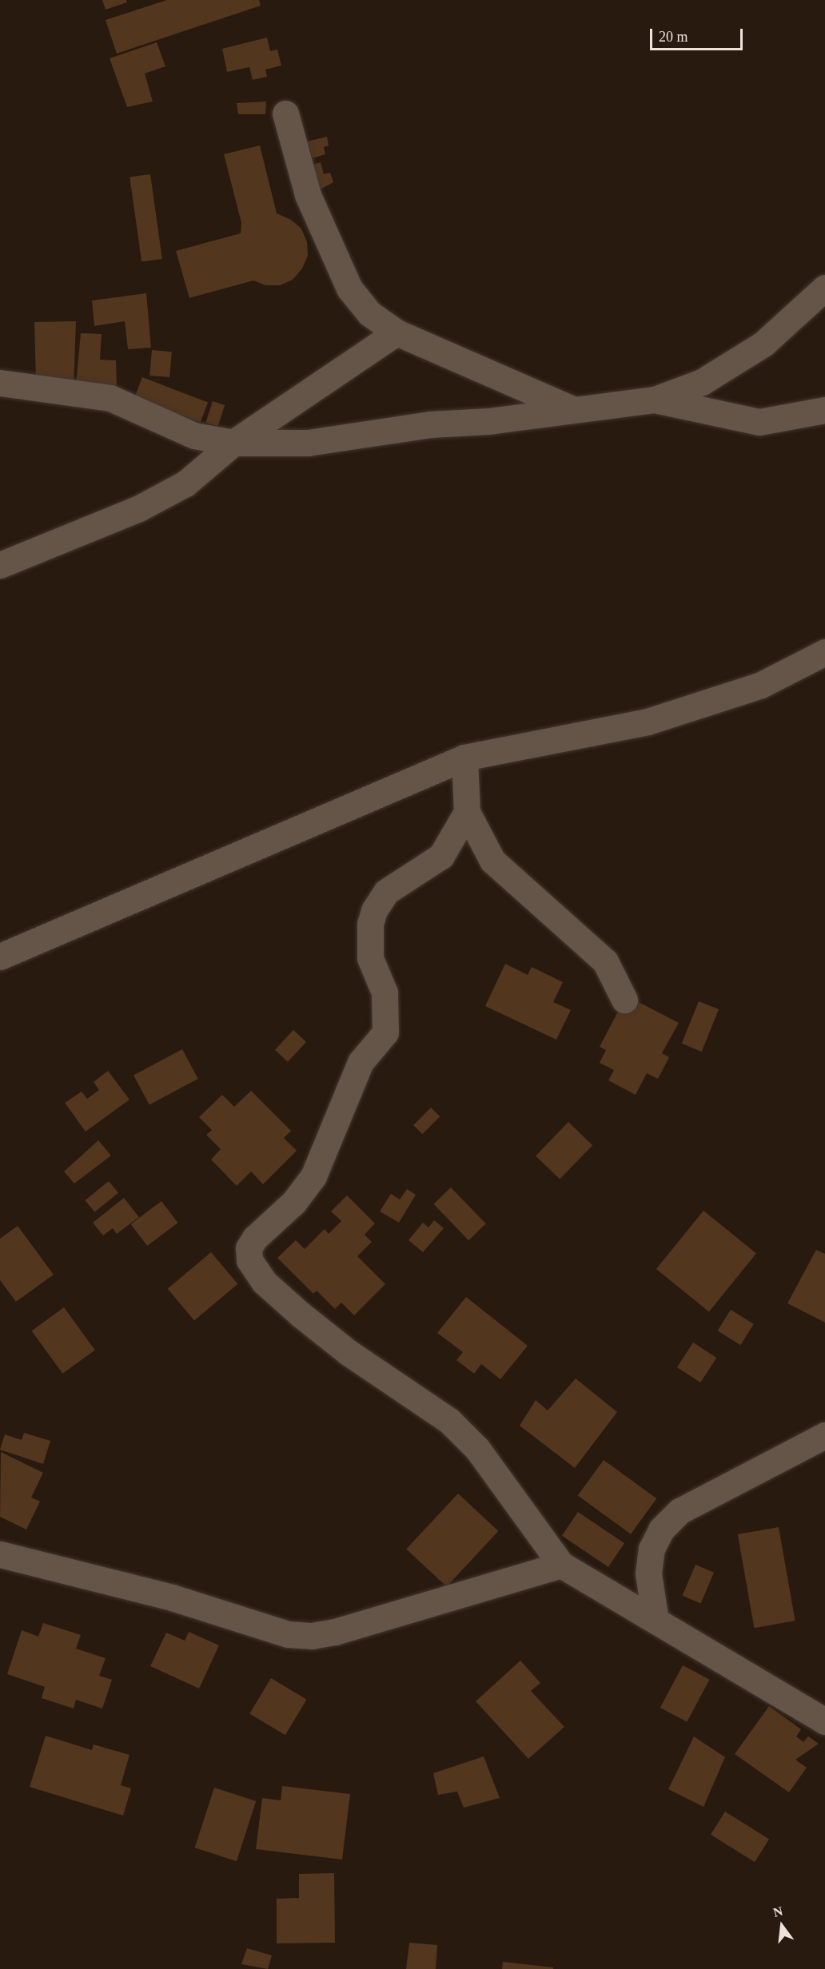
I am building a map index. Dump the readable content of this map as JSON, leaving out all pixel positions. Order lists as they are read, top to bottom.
{
  "scale_bar": "20 m",
  "north": "top"
}
